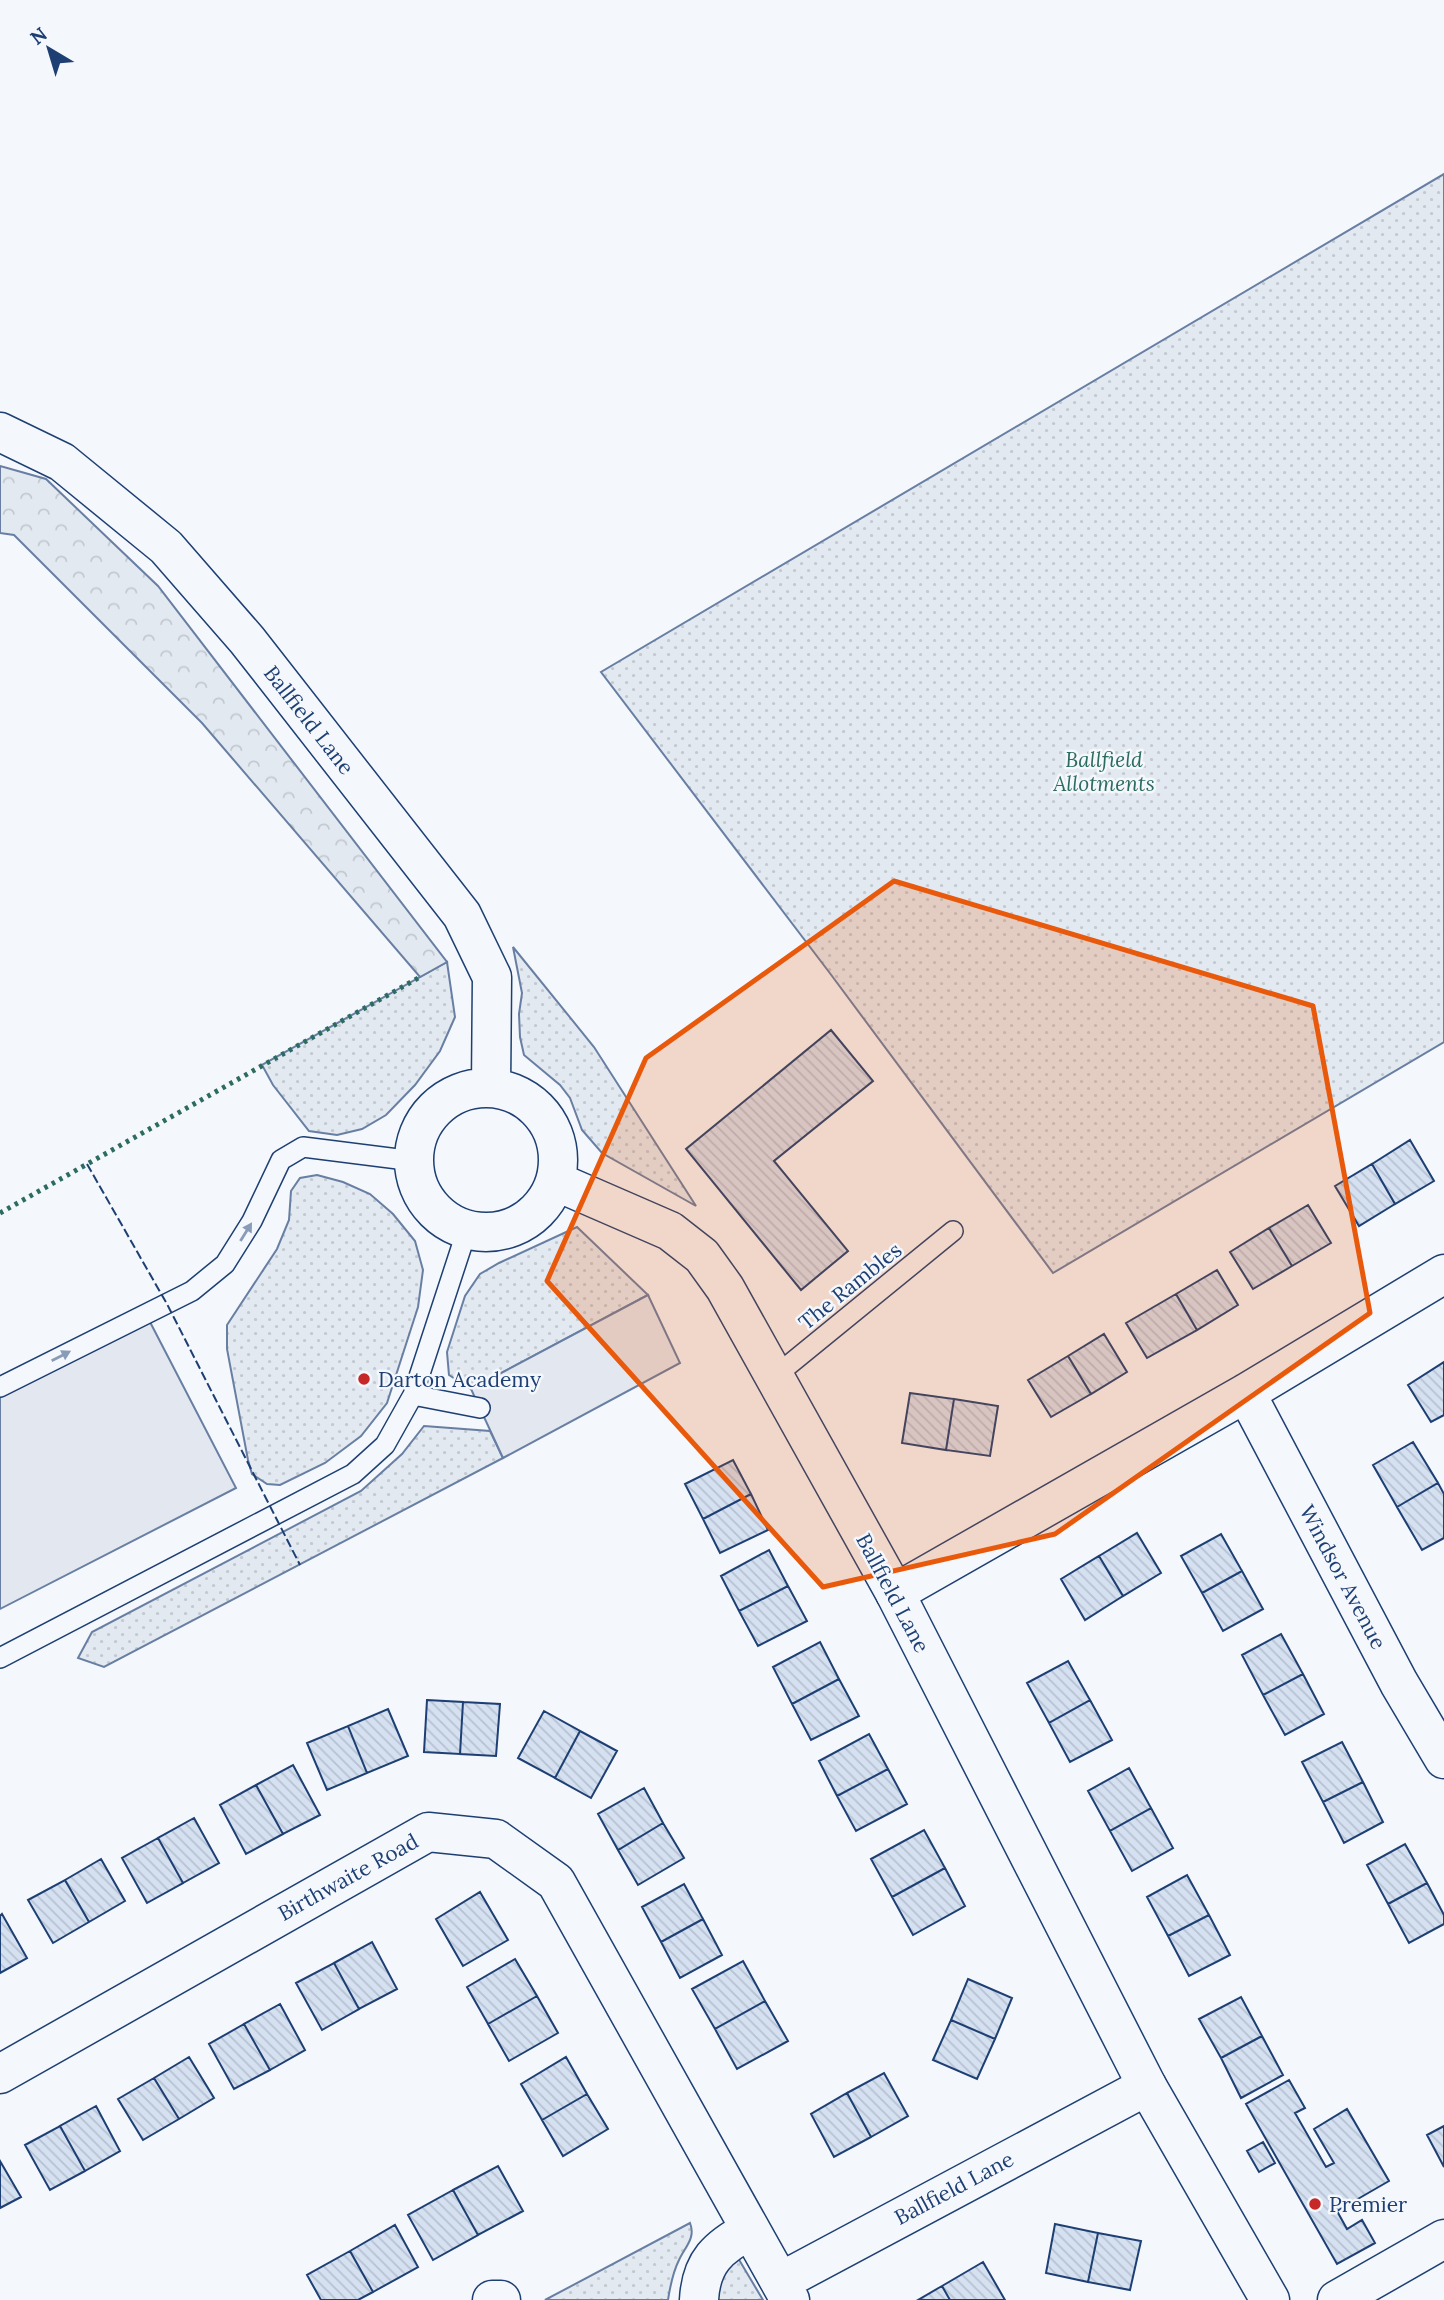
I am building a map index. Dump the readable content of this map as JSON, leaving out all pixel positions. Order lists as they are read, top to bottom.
{
  "streets": {
    "street": ["Ballfield Lane", "Windsor Avenue", "Birthwaite Road"],
    "lane": ["The Rambles"]
  },
  "crossings": [
    ["Ballfield Lane", "The Rambles"],
    ["Ballfield Lane", "Birthwaite Road"]
  ],
  "parks": ["Ballfield Allotments"],
  "places": ["Darton Academy", "Premier"],
  "north": "top left"
}
